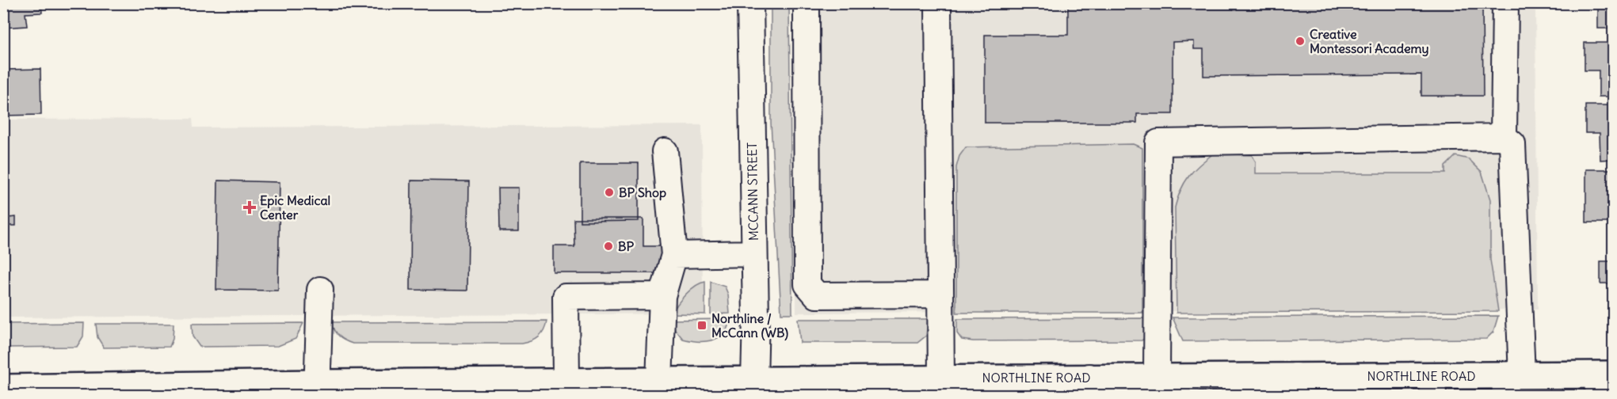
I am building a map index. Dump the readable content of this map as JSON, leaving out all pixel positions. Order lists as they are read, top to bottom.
{
  "streets": {
    "main road": ["NORTHLINE ROAD"],
    "street": ["MCCANN STREET"]
  },
  "crossings": [
    ["MCCANN STREET", "NORTHLINE ROAD"]
  ],
  "places": {
    "other": ["Creative Montessori Academy", "BP Shop", "BP"],
    "health": ["Epic Medical Center"],
    "transit": ["Northline / McCann (WB)"]
  }
}
